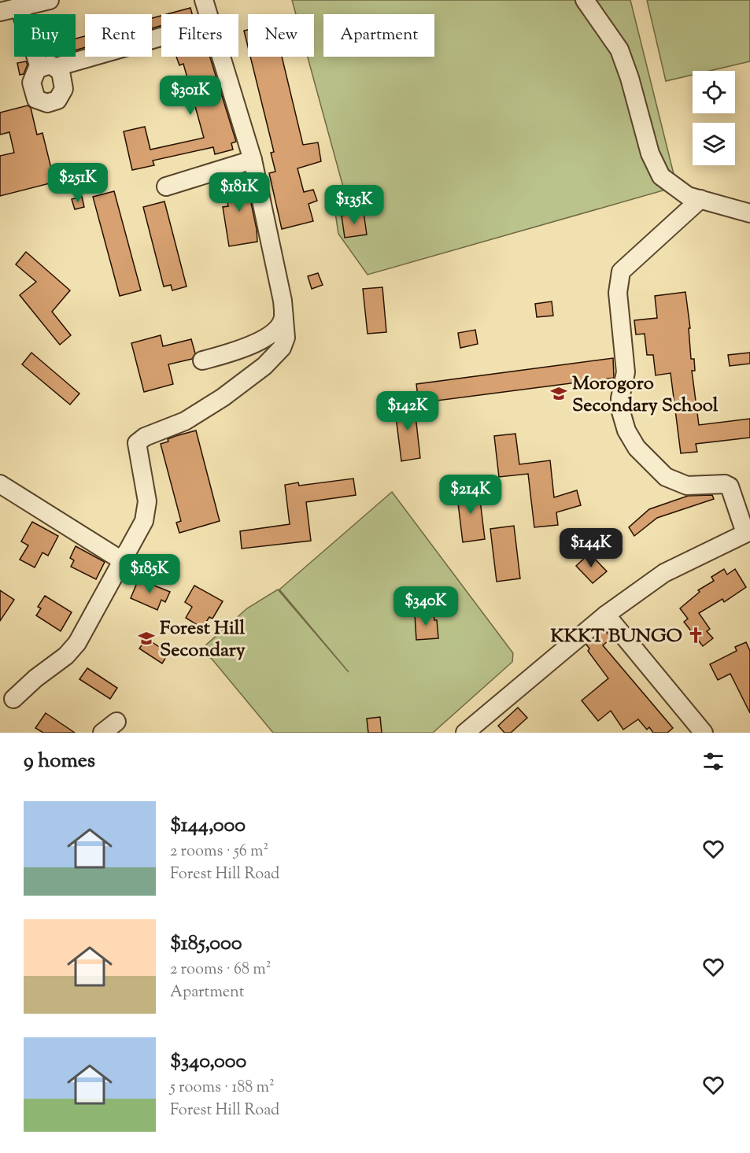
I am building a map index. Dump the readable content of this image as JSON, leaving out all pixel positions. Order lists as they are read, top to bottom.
{
  "places": {
    "school or university": ["Morogoro Secondary School", "Forest Hill Secondary"],
    "church": ["KKKT BUNGO"]
  },
  "page": {
    "chip": [
      "Buy",
      "Rent",
      "Filters",
      "New",
      "Apartment"
    ],
    "price": [
      "$301K",
      "$251K",
      "$181K",
      "$135K",
      "$142K",
      "$214K",
      "$144K",
      "$185K",
      "$340K"
    ],
    "heading": "9 homes",
    "list": [
      {
        "name": "$144,000",
        "note": "2 rooms · 56 m² · Forest Hill Road"
      },
      {
        "name": "$185,000",
        "note": "2 rooms · 68 m² · Apartment"
      },
      {
        "name": "$340,000",
        "note": "5 rooms · 188 m² · Forest Hill Road"
      }
    ]
  }
}
